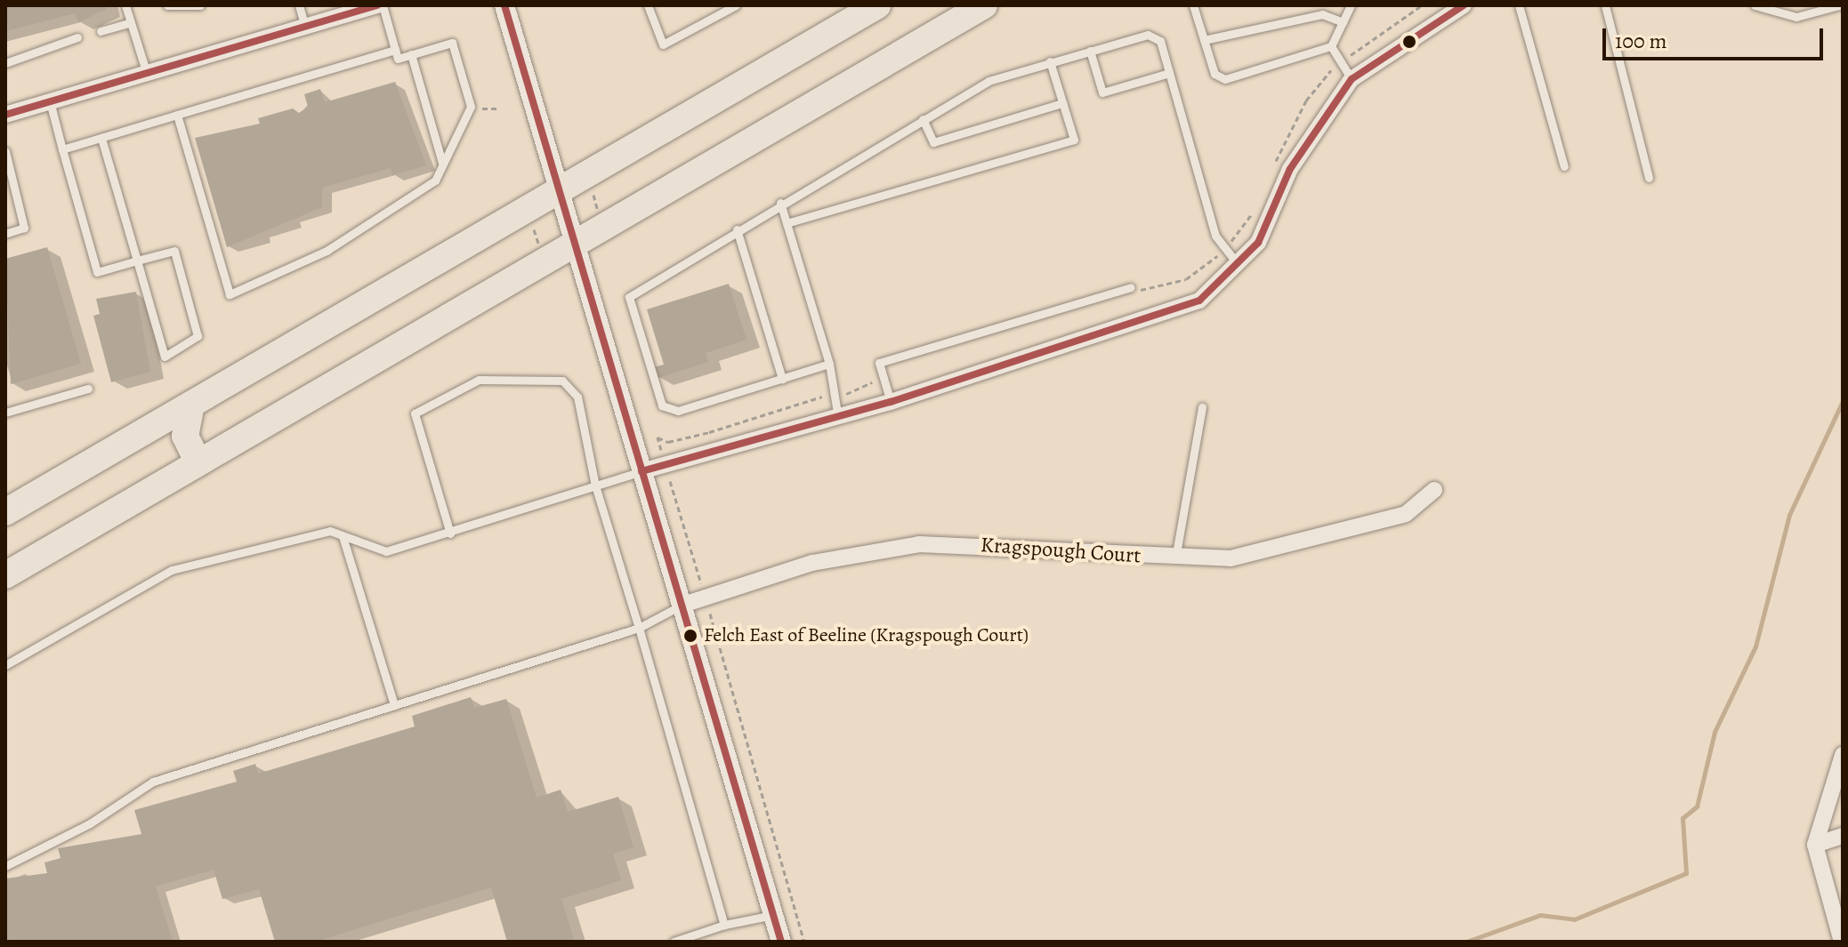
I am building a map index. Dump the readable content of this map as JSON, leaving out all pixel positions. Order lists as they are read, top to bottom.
{
  "streets": {
    "street": ["Kragspough Court"]
  },
  "places": ["Felch East of Beeline (Kragspough Court)"],
  "scale_bar": "100 m"
}
